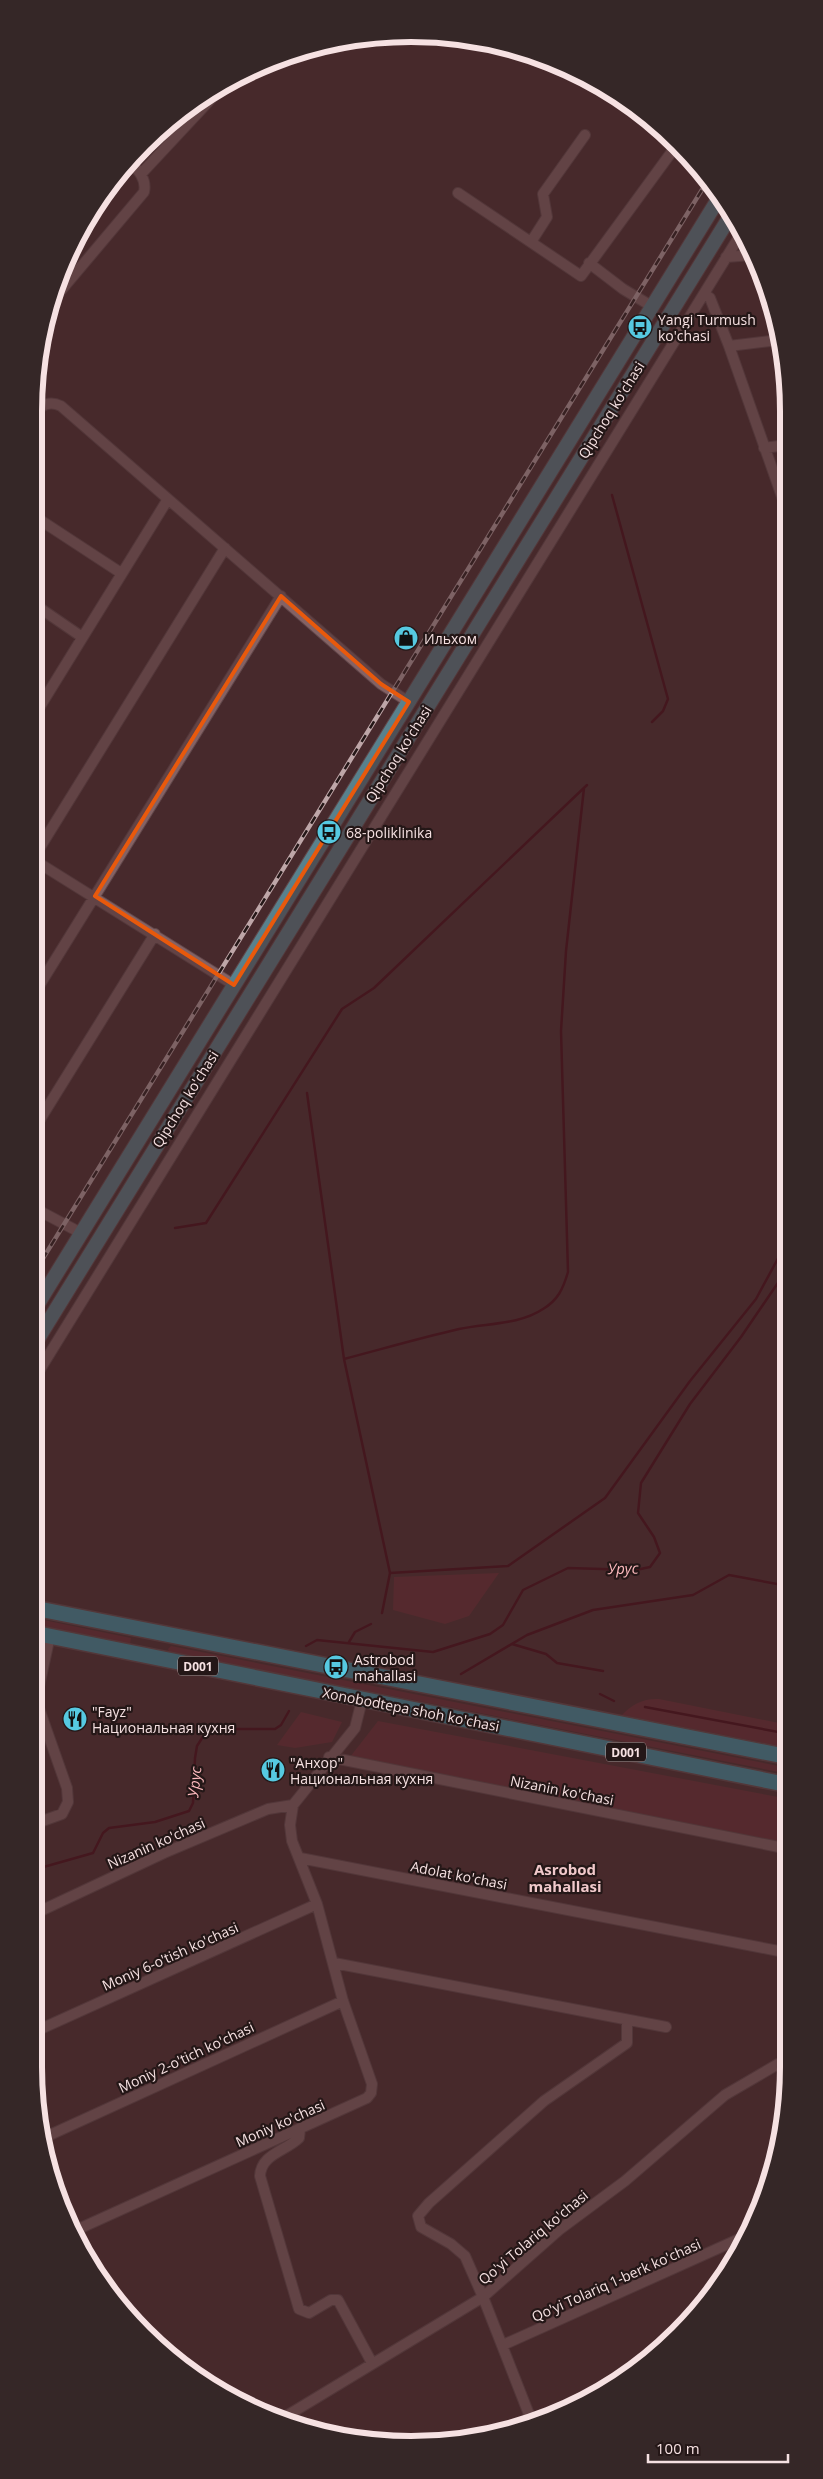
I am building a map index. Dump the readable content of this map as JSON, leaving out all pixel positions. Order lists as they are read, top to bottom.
{
  "streets": {
    "highway": ["D001", "Xonobodtepa shoh ko'chasi"],
    "main road": ["Qipchoq ko'chasi"],
    "street": [
      "Nizanin ko'chasi",
      "Adolat ko'chasi",
      "Moniy 6-o'tish ko'chasi",
      "Moniy 2-o'tich ko'chasi",
      "Moniy ko'chasi",
      "Qo'yi Tolariq ko'chasi",
      "Qo'yi Tolariq 1-berk ko'chasi"
    ]
  },
  "crossings": [
    ["Nizanin ko'chasi", "Moniy ko'chasi"],
    ["Adolat ko'chasi", "Moniy ko'chasi"],
    ["Moniy 6-o'tish ko'chasi", "Moniy ko'chasi"],
    ["Moniy 2-o'tich ko'chasi", "Moniy ko'chasi"]
  ],
  "districts": ["Asrobod mahallasi"],
  "water": ["Урус"],
  "places": {
    "bus stop": ["Yangi Turmush ko'chasi", "68-poliklinika", "Astrobod mahallasi"],
    "shop": ["Ильхом"],
    "restaurant": ["\"Fayz\" Национальная кухня", "\"Анхор\" Национальная кухня"]
  },
  "scale_bar": "100 m"
}
